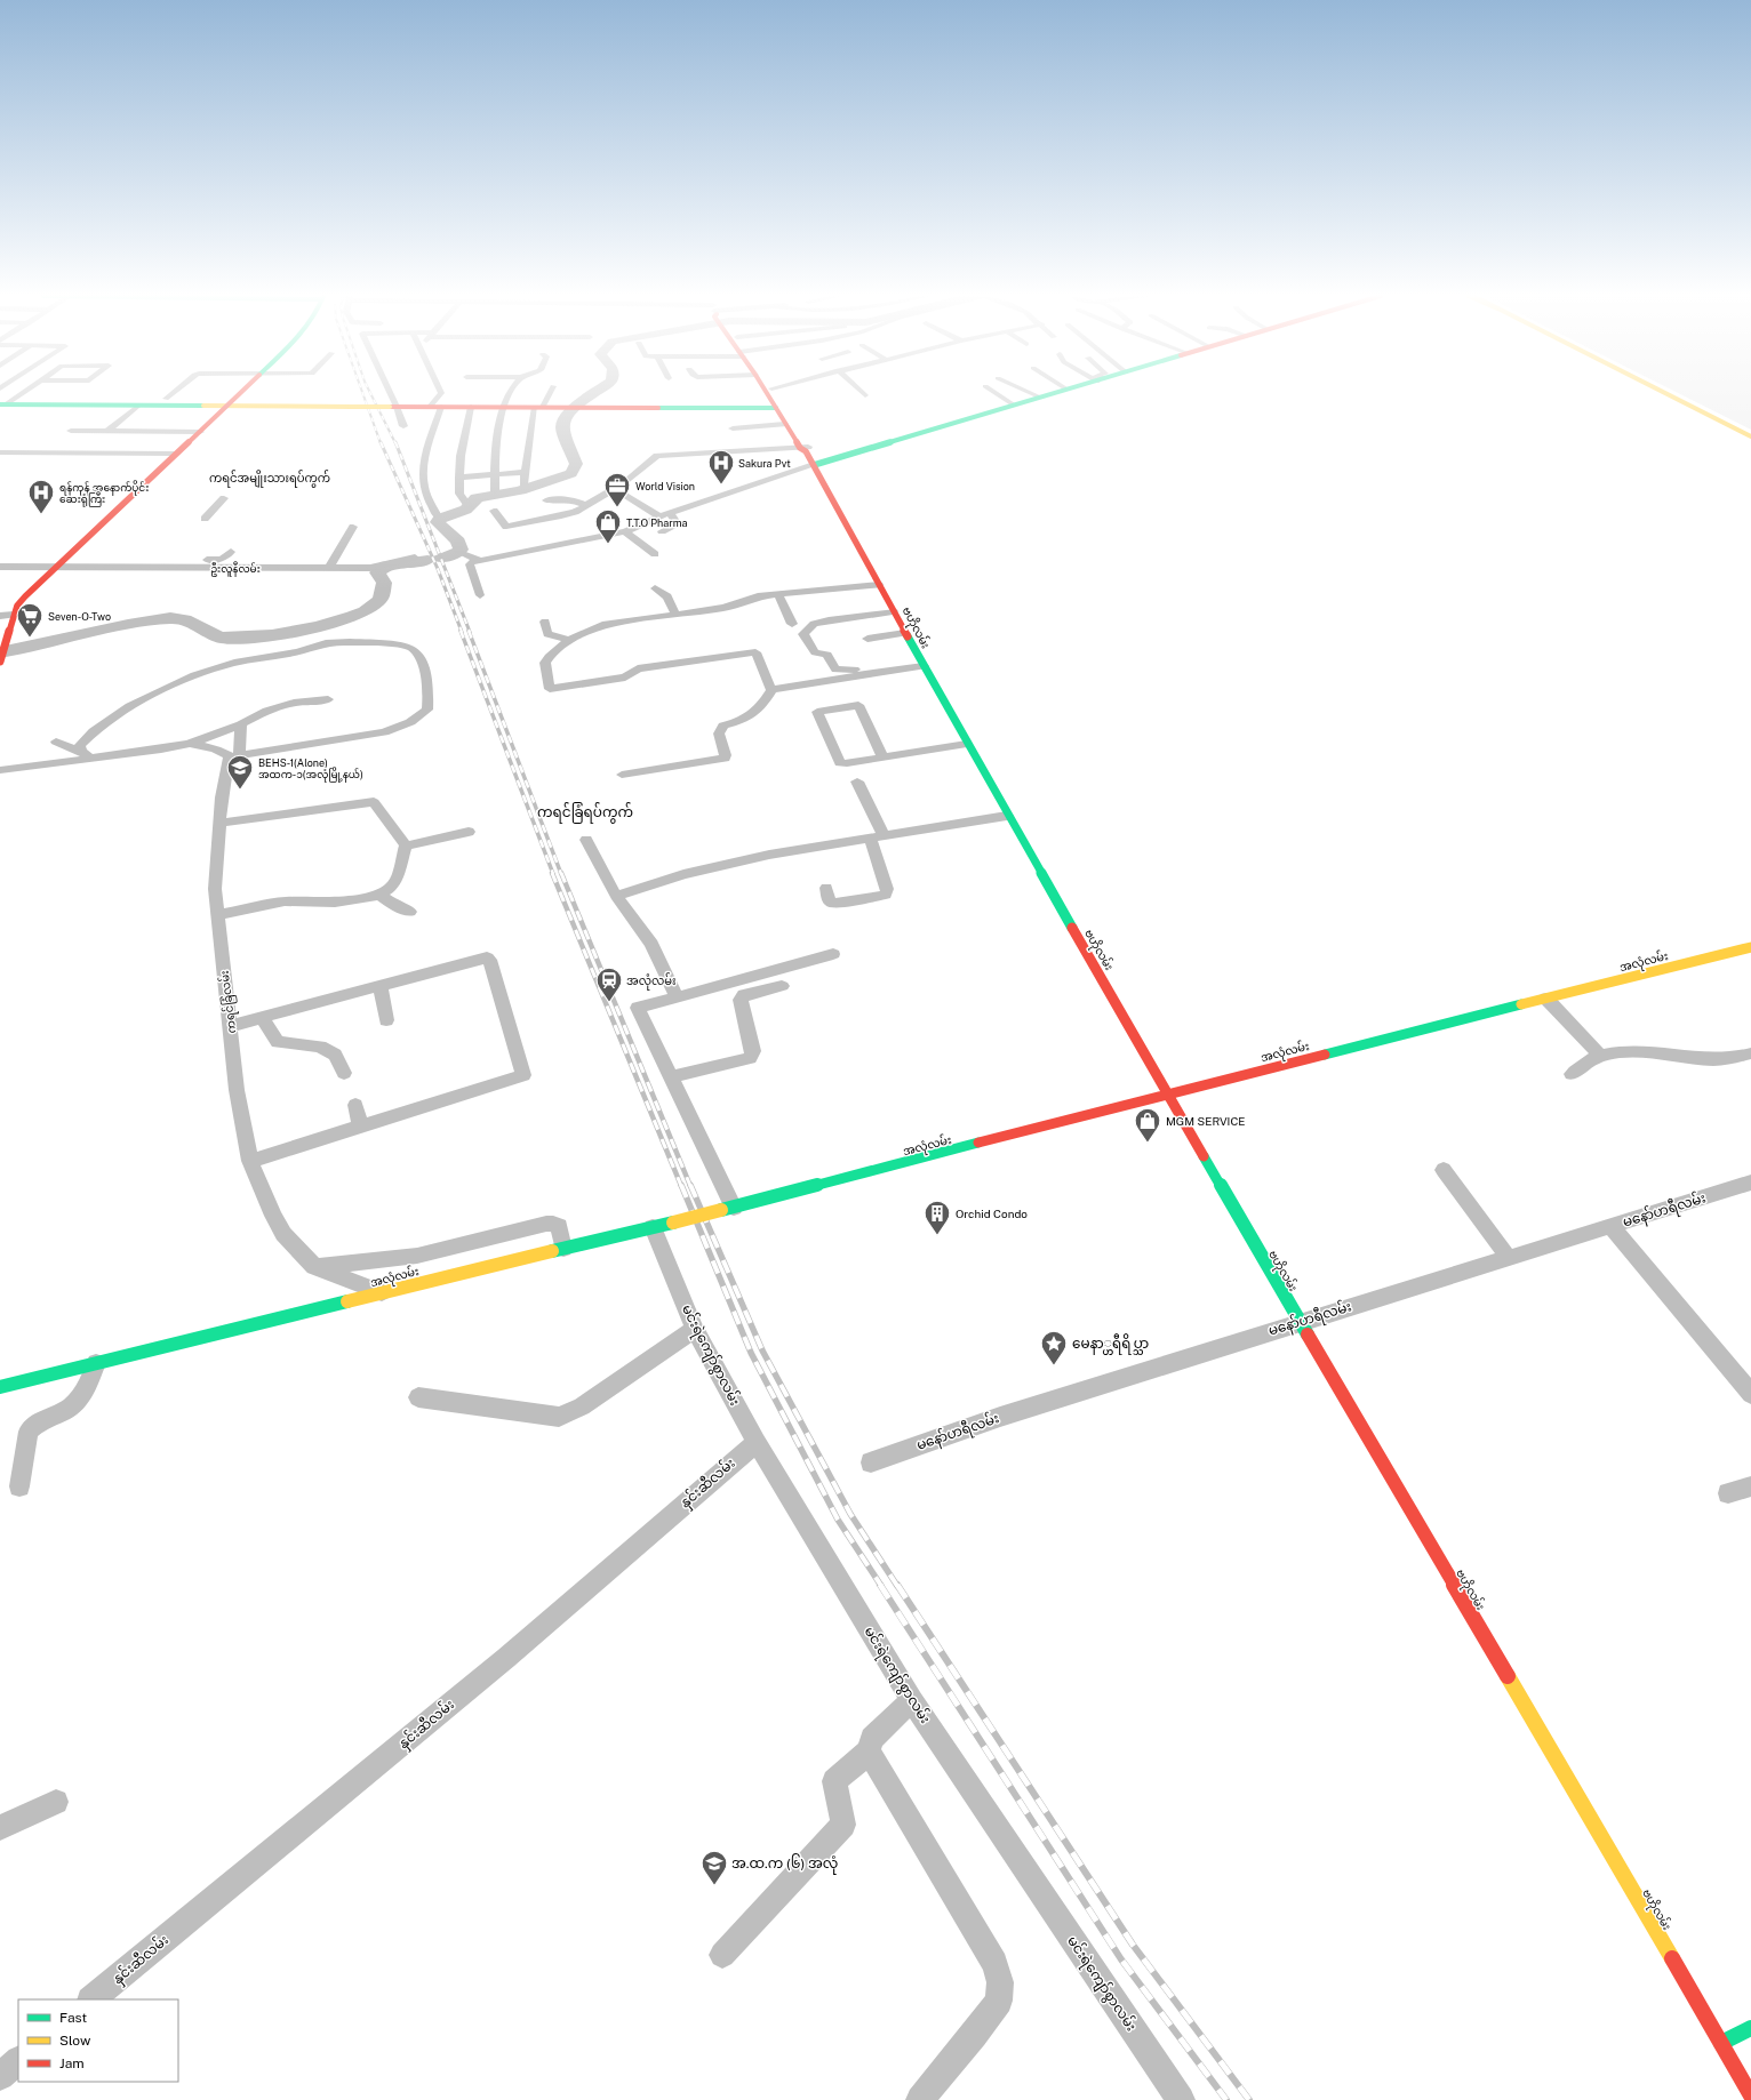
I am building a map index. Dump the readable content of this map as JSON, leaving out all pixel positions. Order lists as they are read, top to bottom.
{
  "streets": {
    "main road": ["ဗဟိုလမ်း", "အလုံလမ်း"],
    "street": [
      "ဦးလူနီလမ်း",
      "ကရင်ခြံလမ်း",
      "မနော်ဟရီလမ်း",
      "မင်းရဲကျော်စွာလမ်း",
      "နှင်းဆီလမ်း"
    ]
  },
  "crossings": [
    ["ဗဟိုလမ်း", "အလုံလမ်း"],
    ["ဗဟိုလမ်း", "မနော်ဟရီလမ်း"],
    ["အလုံလမ်း", "မင်းရဲကျော်စွာလမ်း"],
    ["မင်းရဲကျော်စွာလမ်း", "နှင်းဆီလမ်း"]
  ],
  "districts": ["ကရင်အမျိုးသားရပ်ကွက်", "ကရင်ခြံရပ်ကွက်"],
  "places": {
    "hospital": ["Sakura Pvt", "ရန်ကုန် အနောက်ပိုင်း ဆေးရုံကြီး"],
    "office": ["World Vision"],
    "shop": ["T.T.O Pharma", "MGM SERVICE"],
    "supermarket": ["Seven-O-Two"],
    "school or university": ["BEHS-1(Alone) အထက-၁(အလုံမြို့နယ်)", "အ.ထ.က (၆) အလုံ"],
    "station": ["အလုံလမ်း"],
    "building": ["Orchid Condo"],
    "place": ["မေနာ္ဟရီရိပ္သာ"]
  },
  "legend": ["Fast", "Slow", "Jam"]
}
